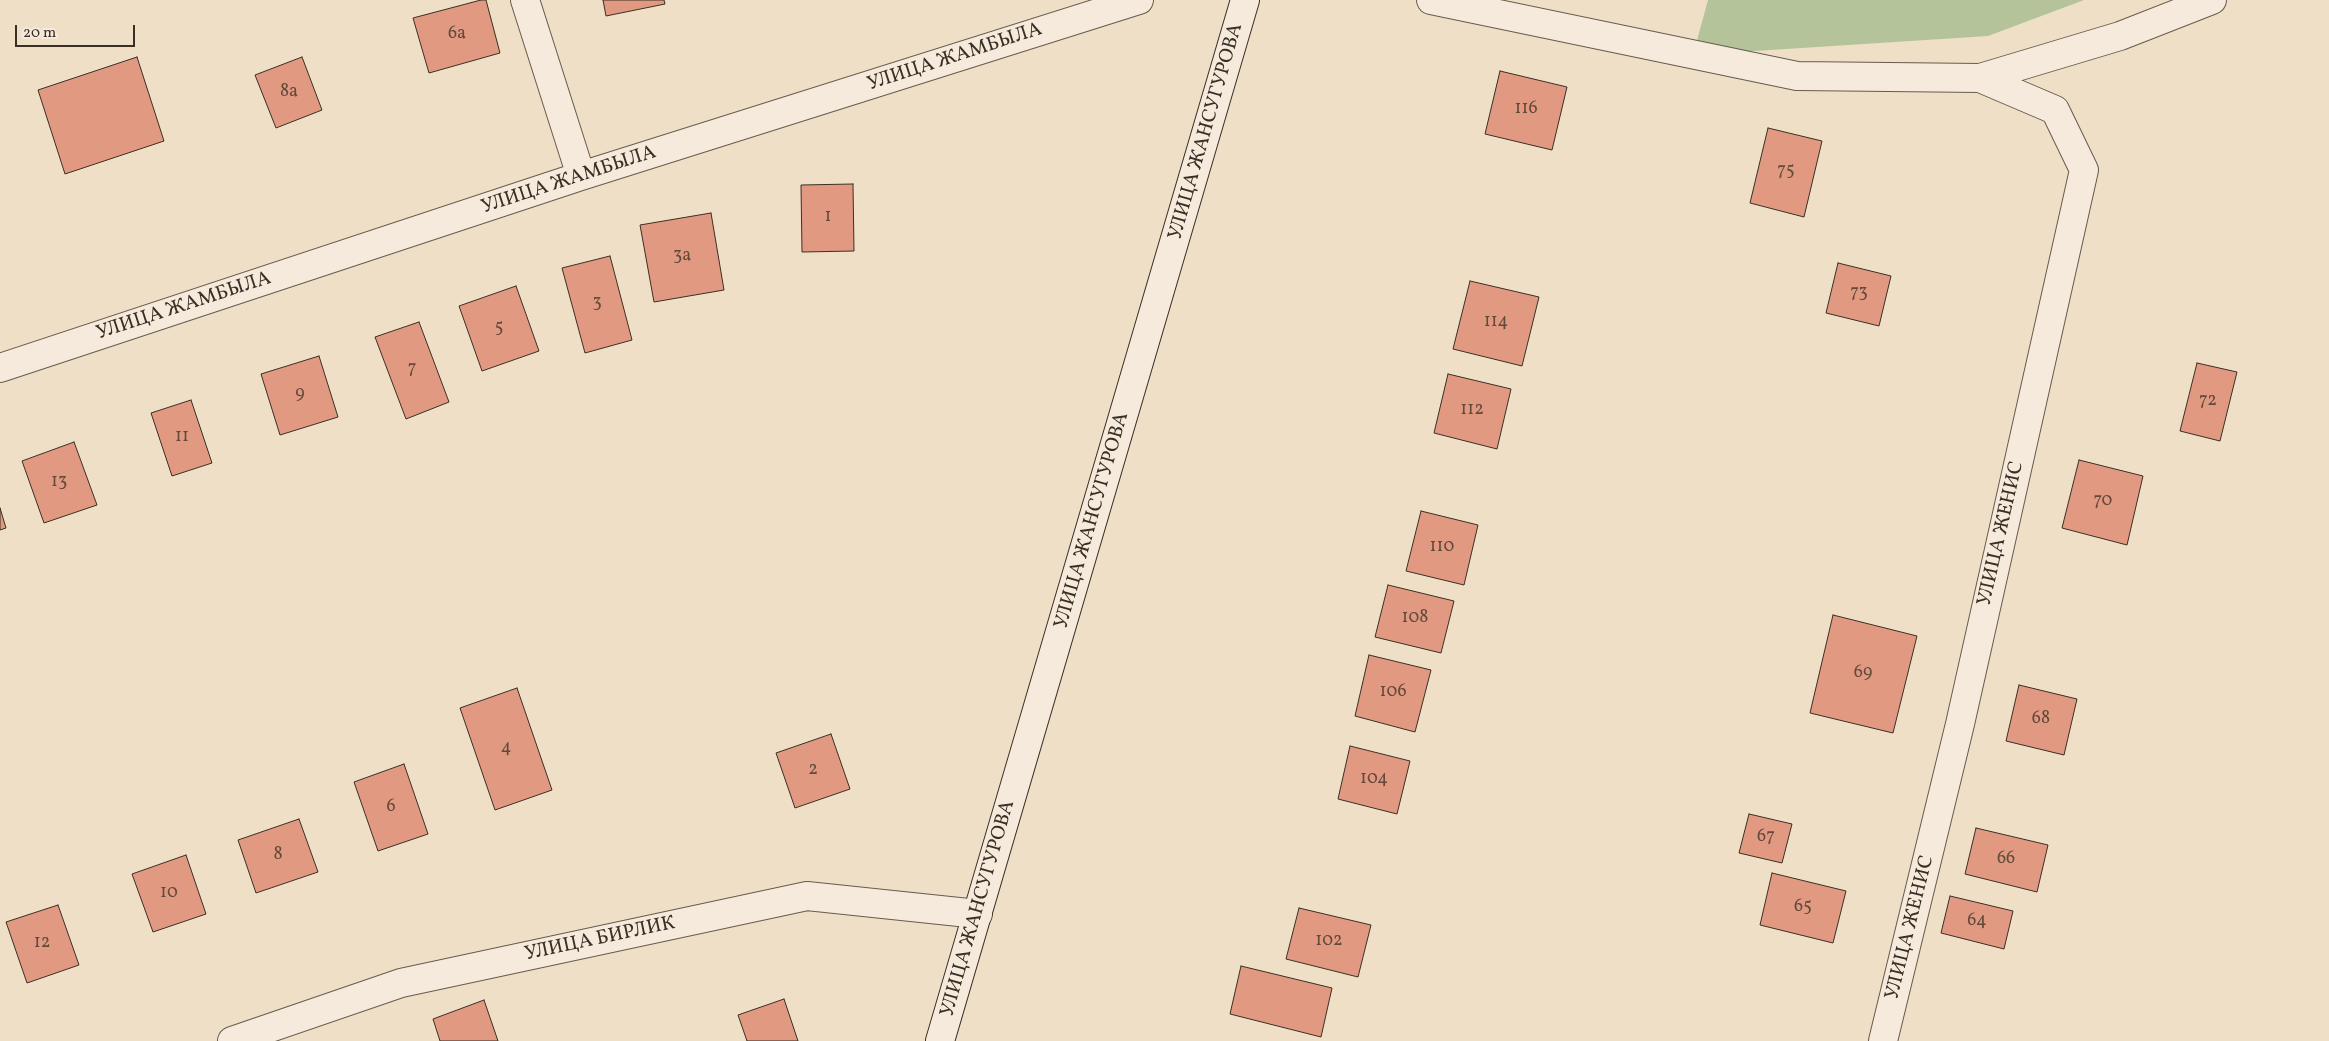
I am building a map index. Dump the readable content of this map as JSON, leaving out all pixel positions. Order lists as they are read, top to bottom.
{
  "streets": {
    "street": [
      "УЛИЦА ЖАМБЫЛА",
      "УЛИЦА ЖАНСУГУРОВА",
      "УЛИЦА ЖЕНИС",
      "УЛИЦА БИРЛИК"
    ]
  },
  "crossings": [
    ["УЛИЦА ЖАНСУГУРОВА", "УЛИЦА БИРЛИК"]
  ],
  "house_numbers": [
    "6а",
    "8а",
    "116",
    "75",
    "1",
    "3а",
    "73",
    "3",
    "114",
    "5",
    "7",
    "9",
    "72",
    "112",
    "11",
    "13",
    "70",
    "110",
    "108",
    "69",
    "106",
    "68",
    "4",
    "2",
    "104",
    "6",
    "67",
    "8",
    "66",
    "10",
    "65",
    "64",
    "102",
    "12"
  ],
  "scale_bar": "20 m"
}
